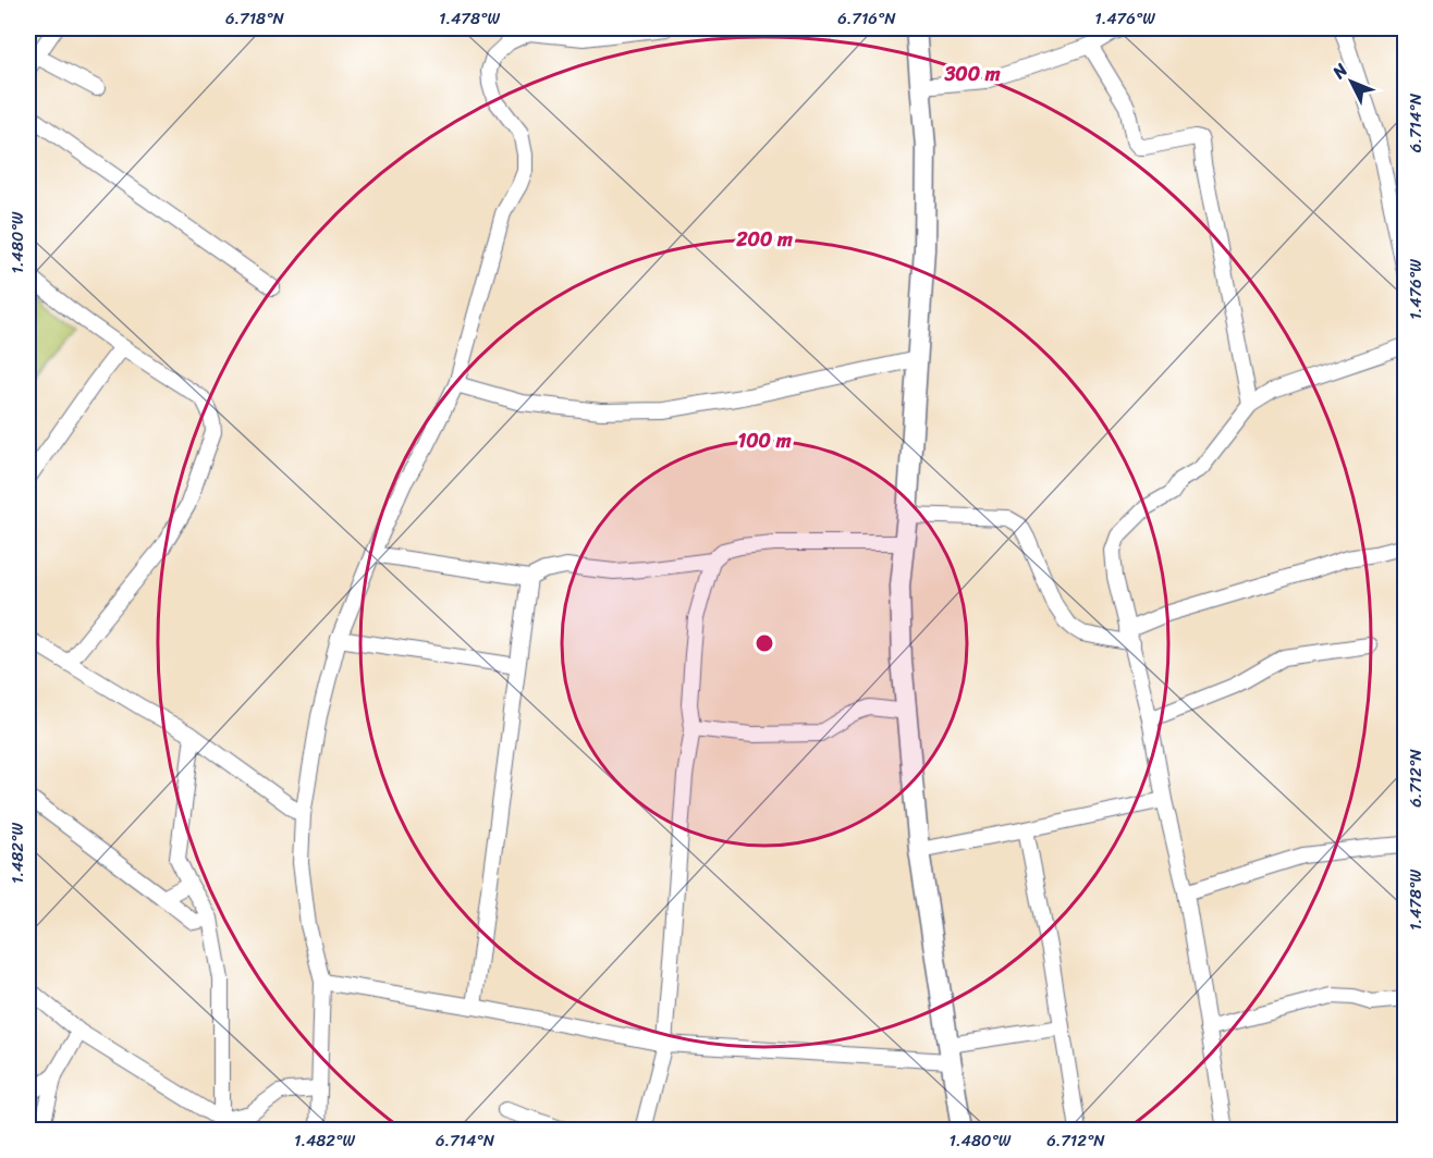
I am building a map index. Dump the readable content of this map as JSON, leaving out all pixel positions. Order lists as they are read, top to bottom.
{
  "north": "top left",
  "coordinates": [
    "6.718°N",
    "1.478°W",
    "6.716°N",
    "1.476°W",
    "6.714°N",
    "1.480°W",
    "6.712°N",
    "1.482°W"
  ],
  "rings": ["300 m", "200 m", "100 m"]
}
